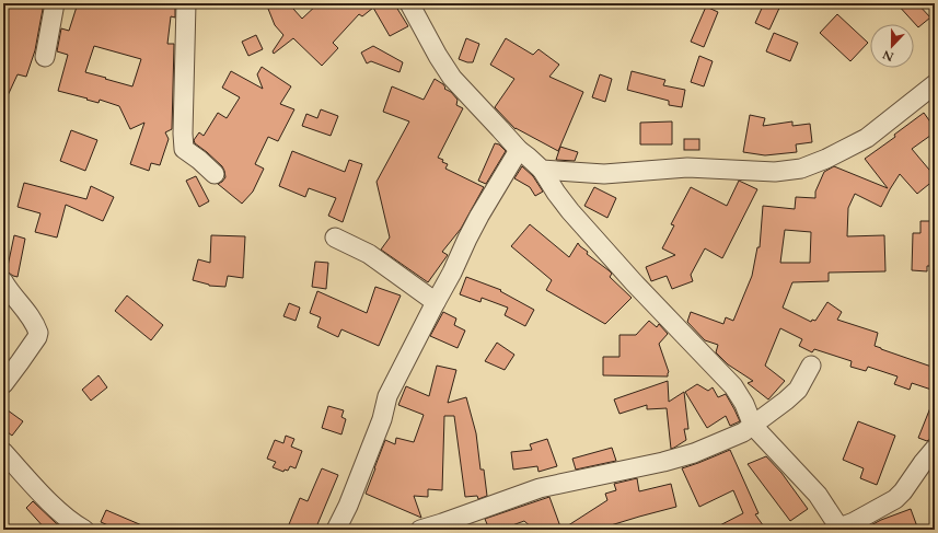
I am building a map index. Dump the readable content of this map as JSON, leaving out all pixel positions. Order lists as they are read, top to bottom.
{
  "north": "bottom"
}
